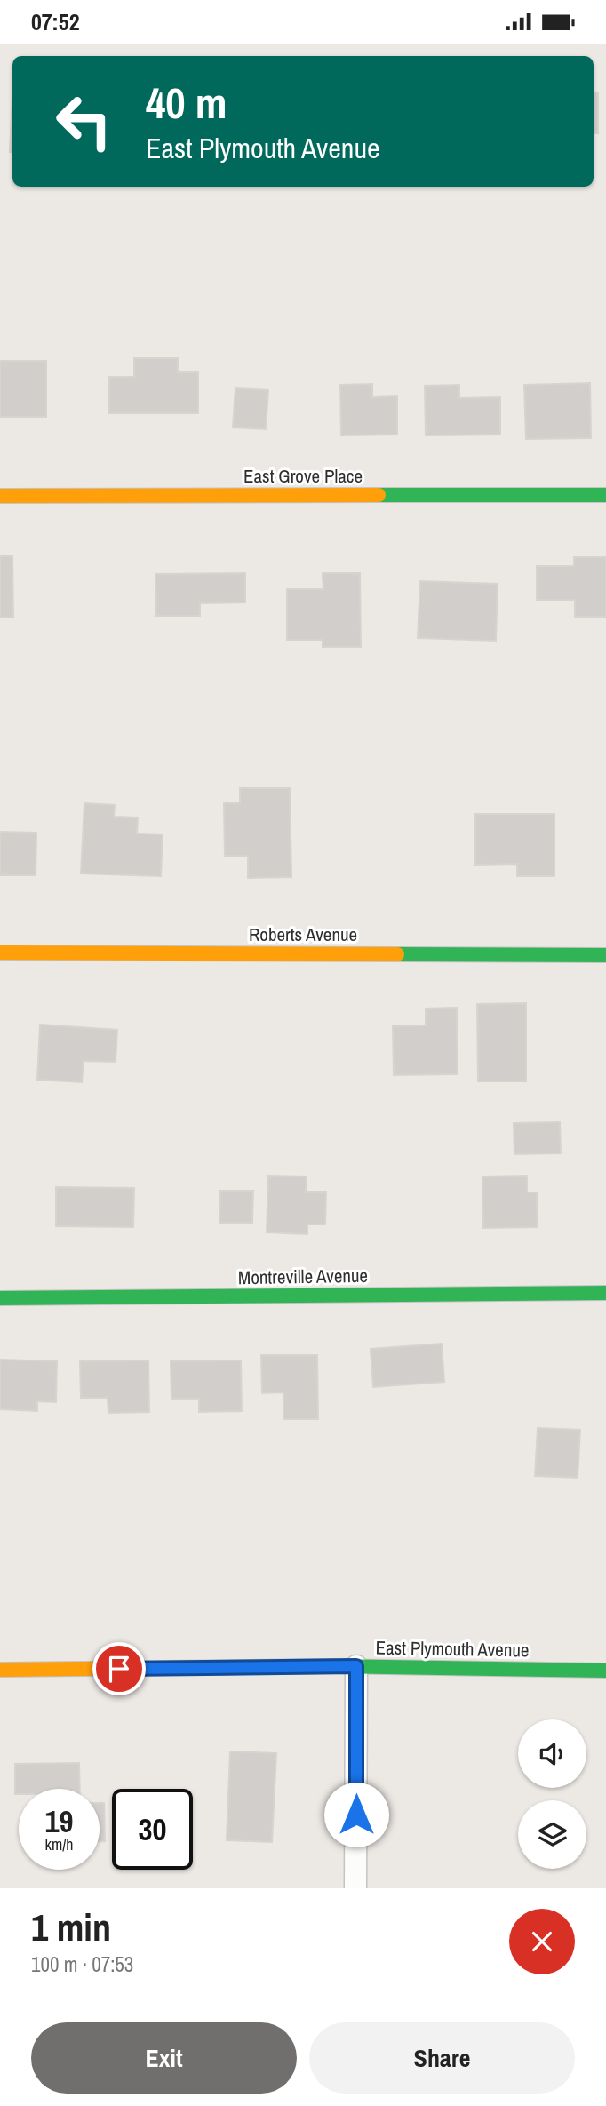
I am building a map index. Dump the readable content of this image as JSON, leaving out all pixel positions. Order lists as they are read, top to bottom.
{
  "streets": {
    "street": [
      "East Grove Place",
      "Roberts Avenue",
      "Montreville Avenue",
      "East Plymouth Avenue"
    ]
  },
  "page": {
    "status": "07:52",
    "turn": ["40 m", "East Plymouth Avenue"],
    "speed": "19 km/h",
    "limit": "30",
    "heading": ["1 min", "100 m · 07:53"],
    "buttons": ["Exit", "Share"]
  }
}
